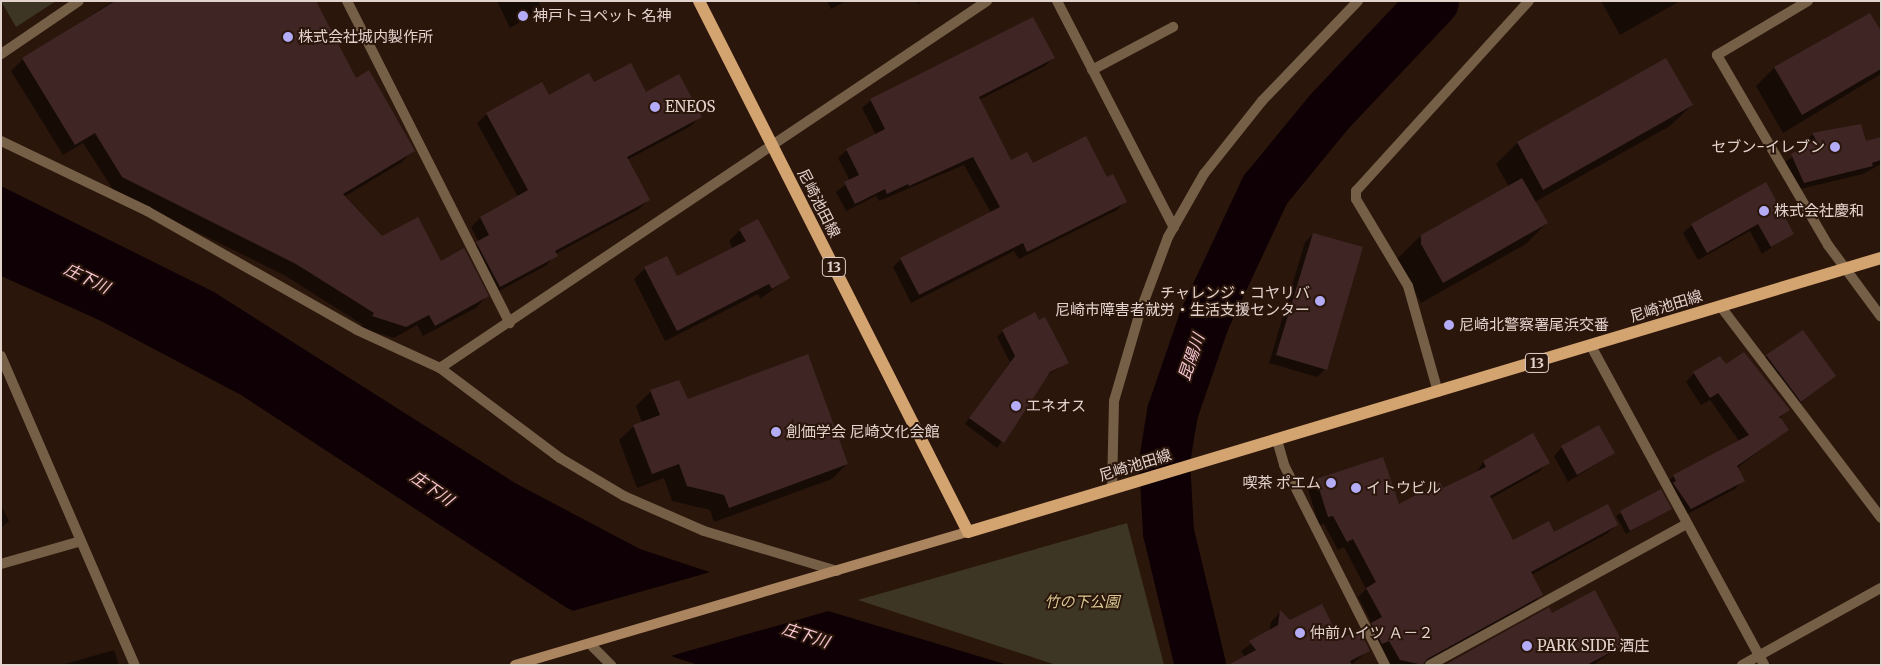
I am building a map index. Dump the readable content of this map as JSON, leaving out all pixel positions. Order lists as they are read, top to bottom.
{
  "streets": {
    "main road": ["尼崎池田線", "13"]
  },
  "water": ["庄下川", "昆陽川"],
  "parks": ["竹の下公園"],
  "places": [
    "神戸トヨペット 名神",
    "株式会社城内製作所",
    "ENEOS",
    "セブン-イレブン",
    "株式会社慶和",
    "チャレンジ・コヤリバ 尼崎市障害者就労・生活支援センター",
    "尼崎北警察署尾浜交番",
    "エネオス",
    "創価学会 尼崎文化会館",
    "喫茶 ポエム",
    "イトウビル",
    "仲前ハイツ Ａ－２",
    "PARK SIDE 酒庄"
  ]
}
